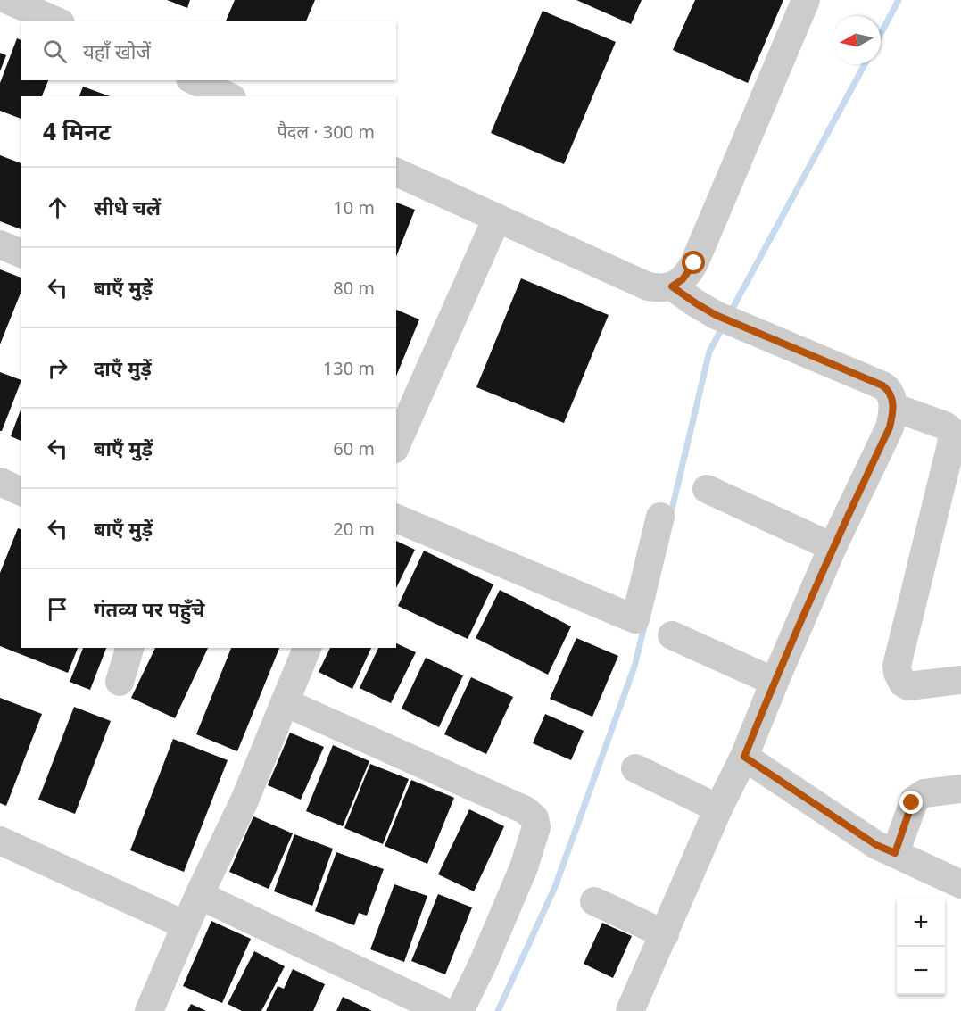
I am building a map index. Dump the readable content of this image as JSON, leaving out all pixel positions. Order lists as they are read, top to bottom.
{
  "north": "left",
  "page": {
    "search": "यहाँ खोजें",
    "heading": ["4 मिनट", "पैदल · 300 m"],
    "list": [
      ["सीधे चलें", "10 m"],
      ["बाएँ मुड़ें", "80 m"],
      ["दाएँ मुड़ें", "130 m"],
      ["बाएँ मुड़ें", "60 m"],
      ["बाएँ मुड़ें", "20 m"],
      "गंतव्य पर पहुँचे"
    ],
    "map_buttons": ["+", "−"]
  }
}
